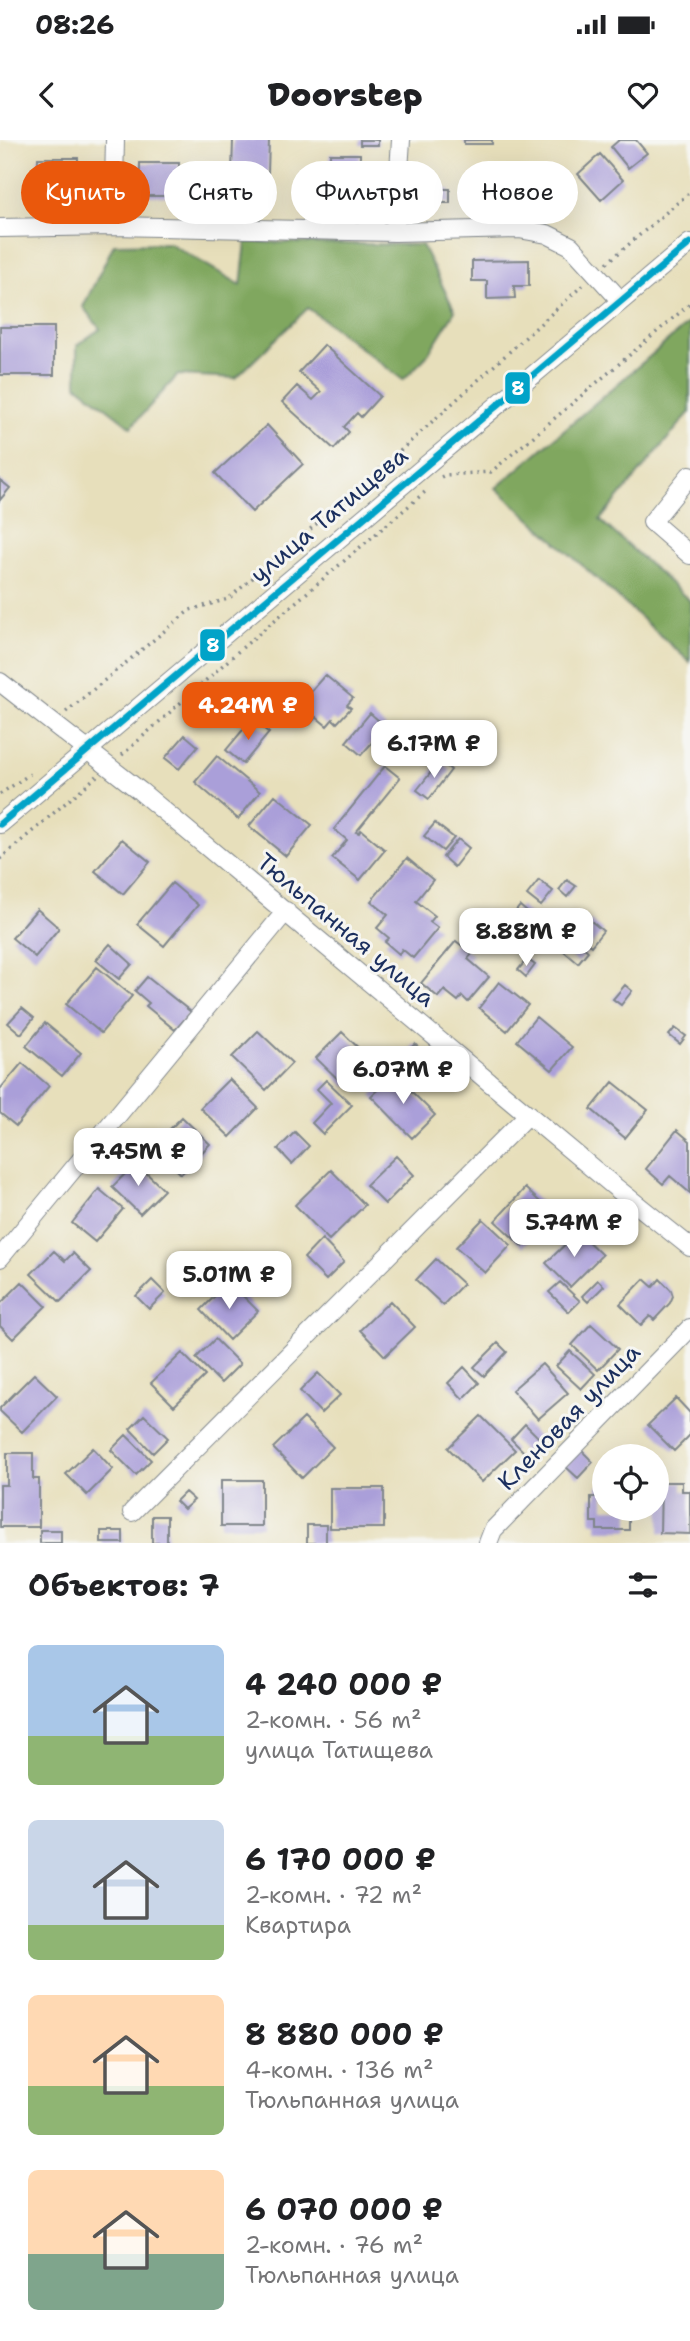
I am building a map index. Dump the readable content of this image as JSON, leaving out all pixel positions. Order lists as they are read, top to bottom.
{
  "streets": {
    "street": ["улица Татищева", "Тюльпанная улица", "Кленовая улица"]
  },
  "crossings": [
    ["улица Татищева", "Тюльпанная улица"]
  ],
  "lines": ["transit line 8"],
  "page": {
    "status": "08:26",
    "header": "Doorstep",
    "chip": [
      "Купить",
      "Снять",
      "Фильтры",
      "Новое"
    ],
    "price": [
      "4.24M ₽",
      "6.17M ₽",
      "8.88M ₽",
      "6.07M ₽",
      "7.45M ₽",
      "5.74M ₽",
      "5.01M ₽"
    ],
    "heading": "Объектов: 7",
    "list": [
      {
        "name": "4 240 000 ₽",
        "note": "2-комн. · 56 m² · улица Татищева"
      },
      {
        "name": "6 170 000 ₽",
        "note": "2-комн. · 72 m² · Квартира"
      },
      {
        "name": "8 880 000 ₽",
        "note": "4-комн. · 136 m² · Тюльпанная улица"
      },
      {
        "name": "6 070 000 ₽",
        "note": "2-комн. · 76 m² · Тюльпанная улица"
      }
    ]
  }
}
